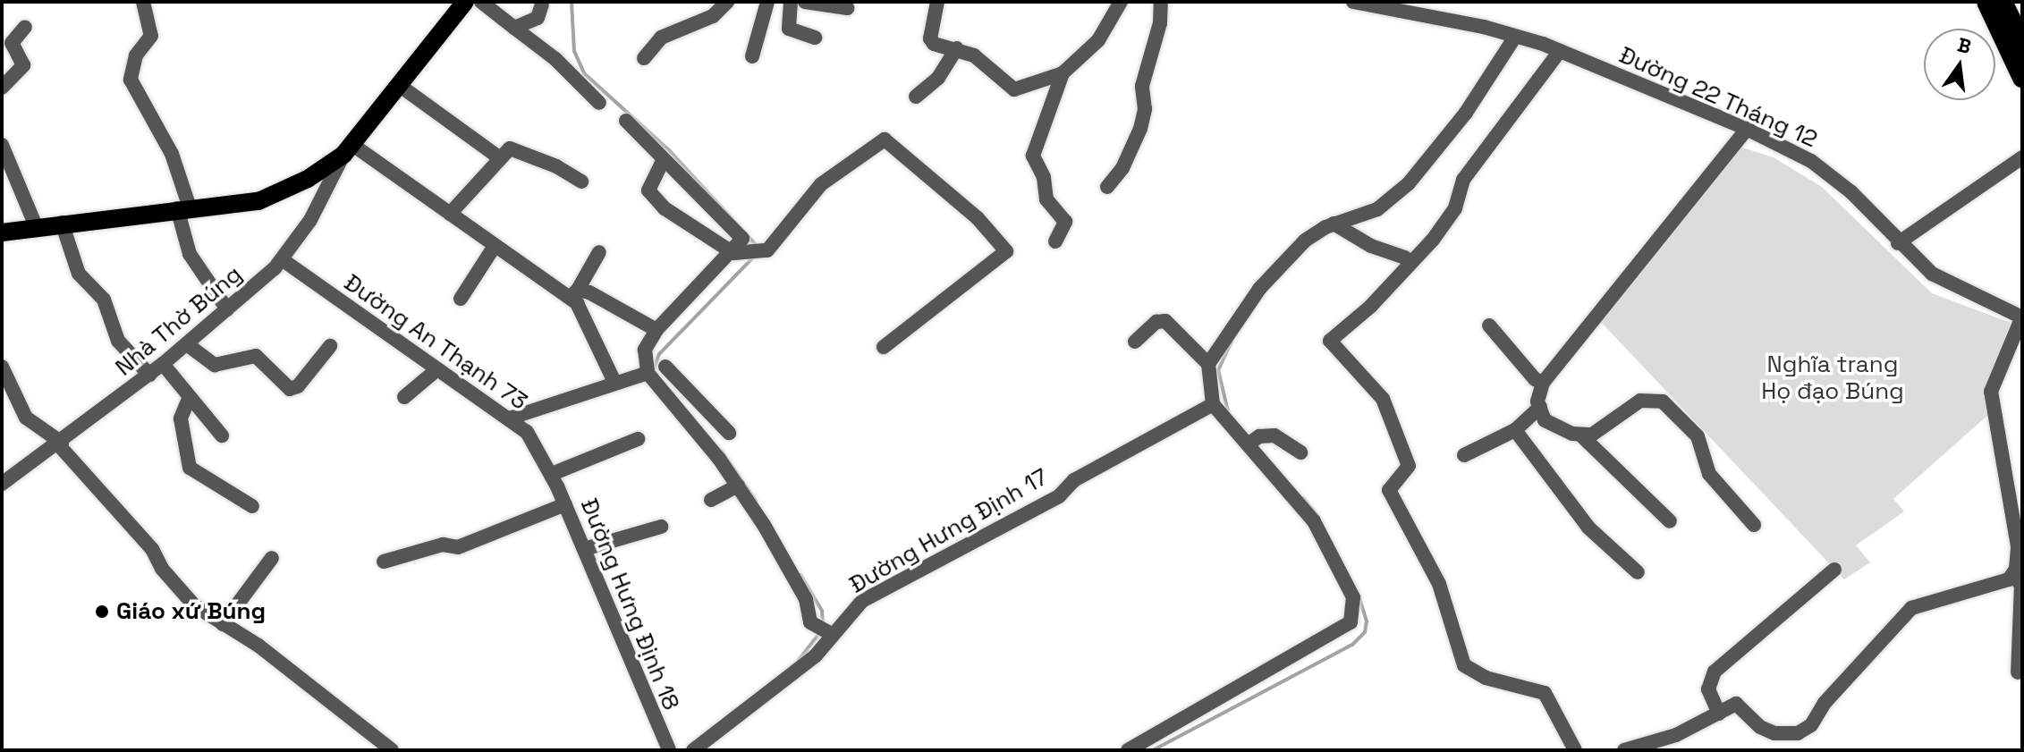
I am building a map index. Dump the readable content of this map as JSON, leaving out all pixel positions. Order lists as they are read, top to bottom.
{
  "streets": {
    "street": [
      "Đường 22 Tháng 12",
      "Nhà Thờ Búng",
      "Đường An Thạnh 73",
      "Đường Hưng Định 17",
      "Đường Hưng Định 18"
    ]
  },
  "crossings": [
    ["Nhà Thờ Búng", "Đường An Thạnh 73"],
    ["Đường An Thạnh 73", "Đường Hưng Định 18"]
  ],
  "parks": ["Nghĩa trang Họ đạo Búng"],
  "places": ["Giáo xứ Búng"],
  "north": "top"
}
